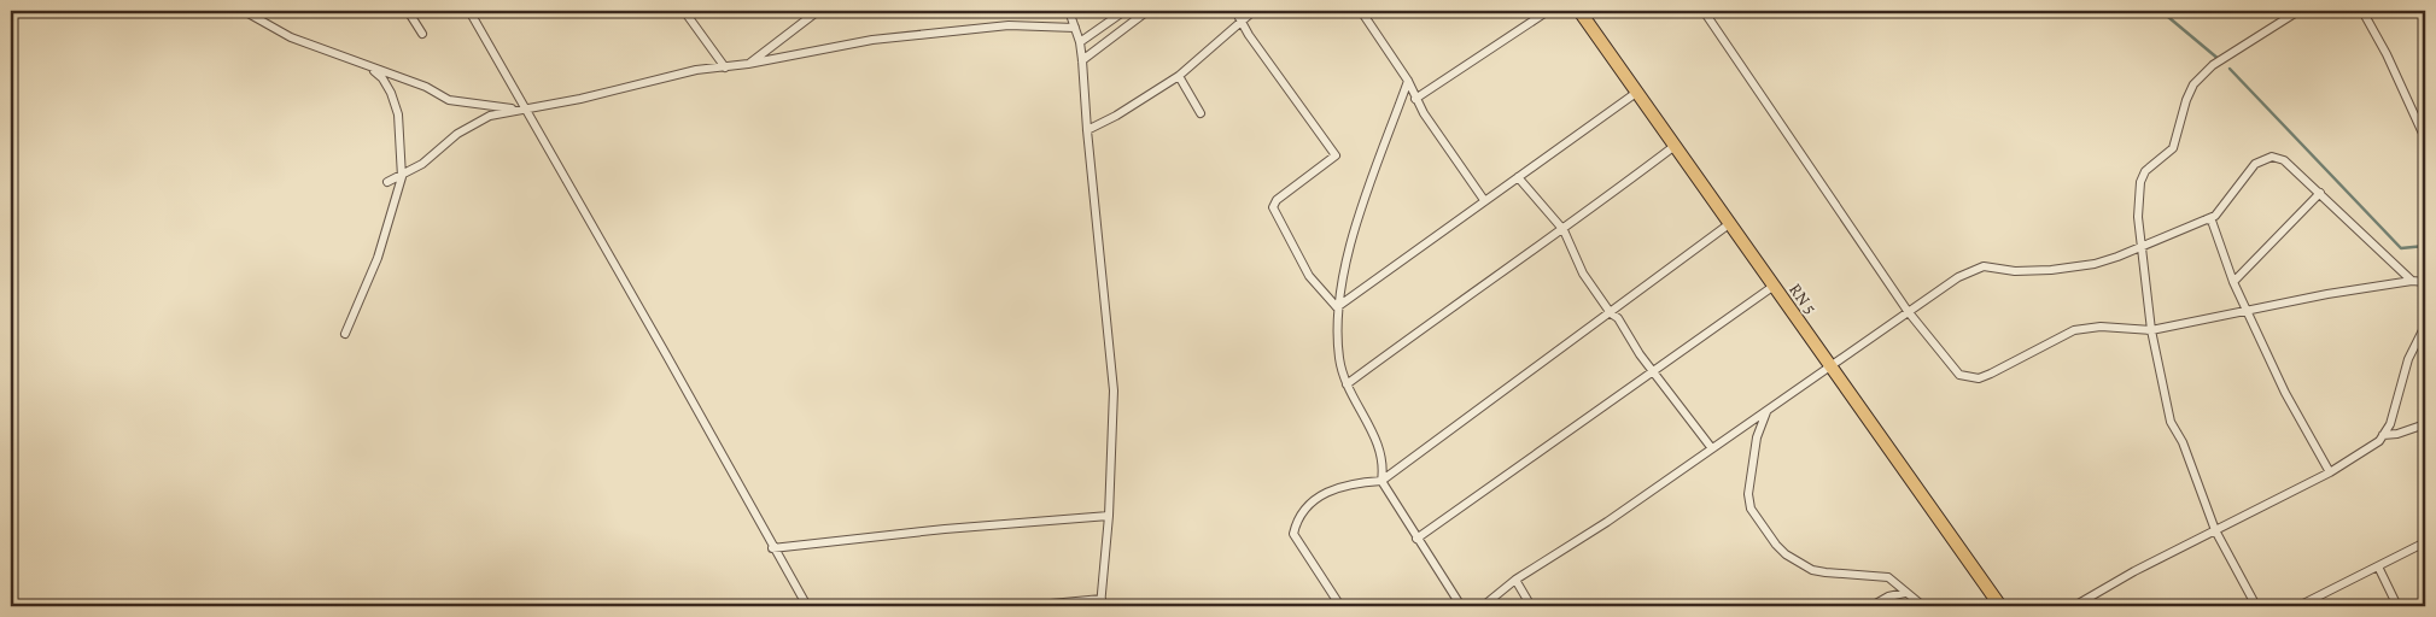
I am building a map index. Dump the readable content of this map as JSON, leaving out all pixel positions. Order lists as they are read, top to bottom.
{
  "streets": {
    "main road": ["RN 5"]
  }
}
